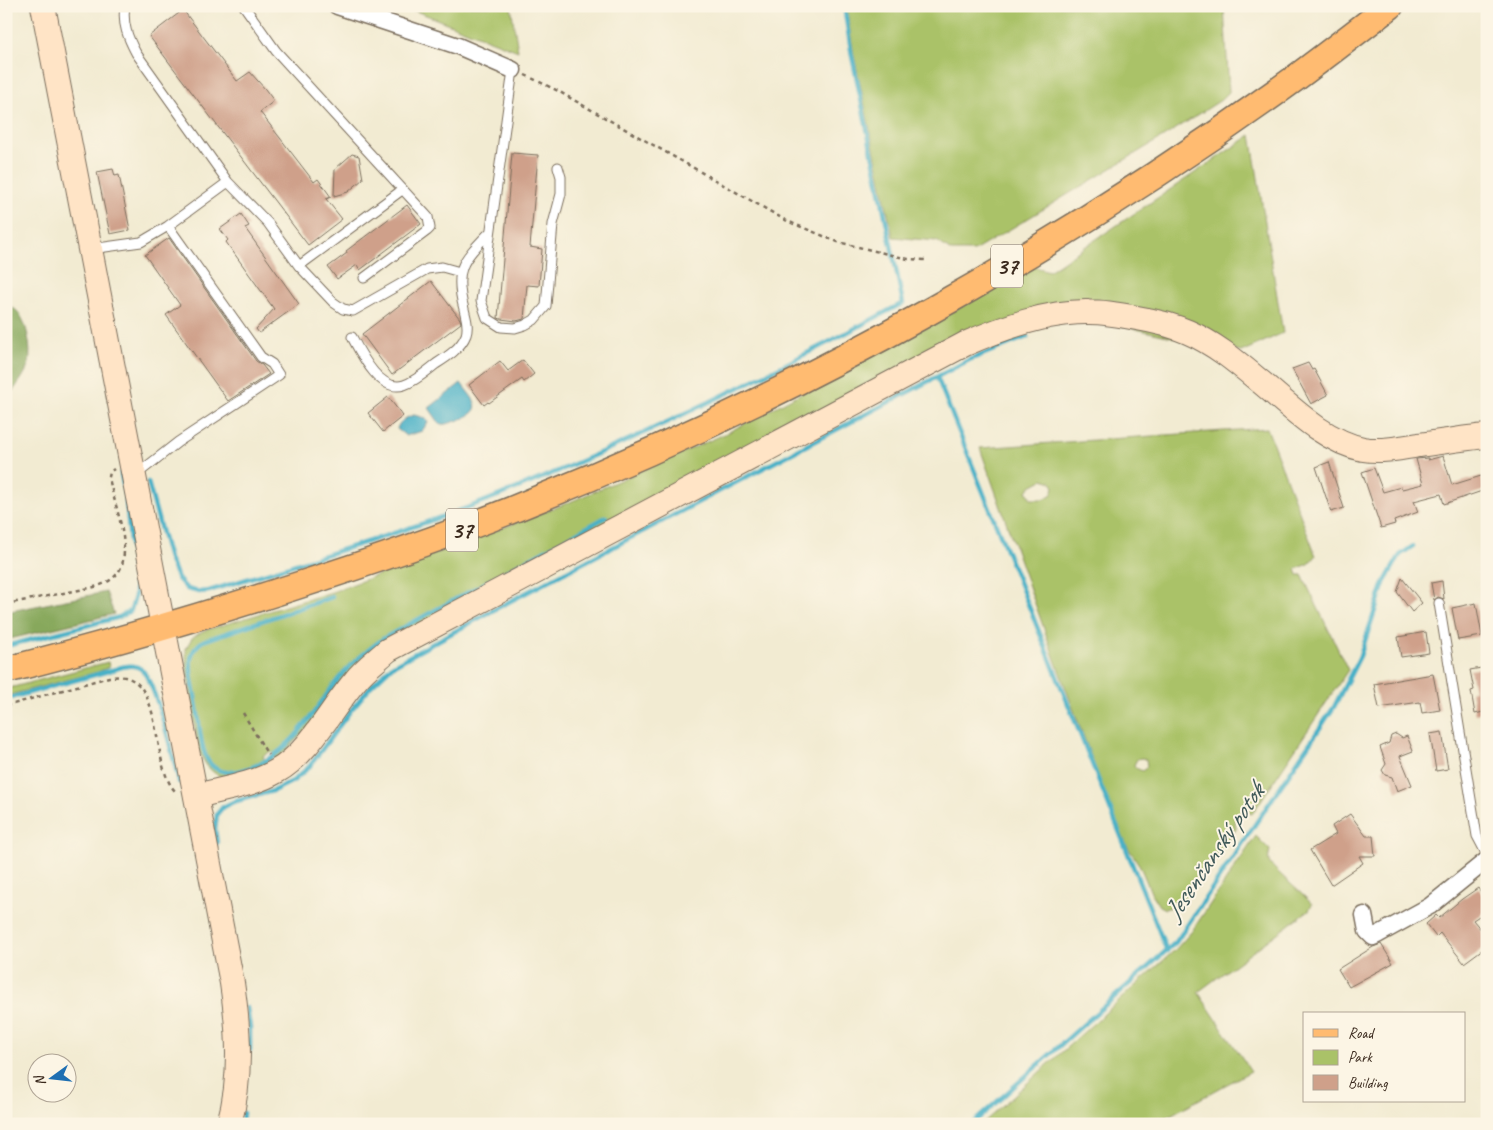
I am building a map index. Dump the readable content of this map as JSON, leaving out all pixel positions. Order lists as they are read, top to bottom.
{
  "streets": {
    "main road": ["37"]
  },
  "water": ["Jesenčanský potok"],
  "legend": ["Road", "Park", "Building"],
  "north": "left"
}
